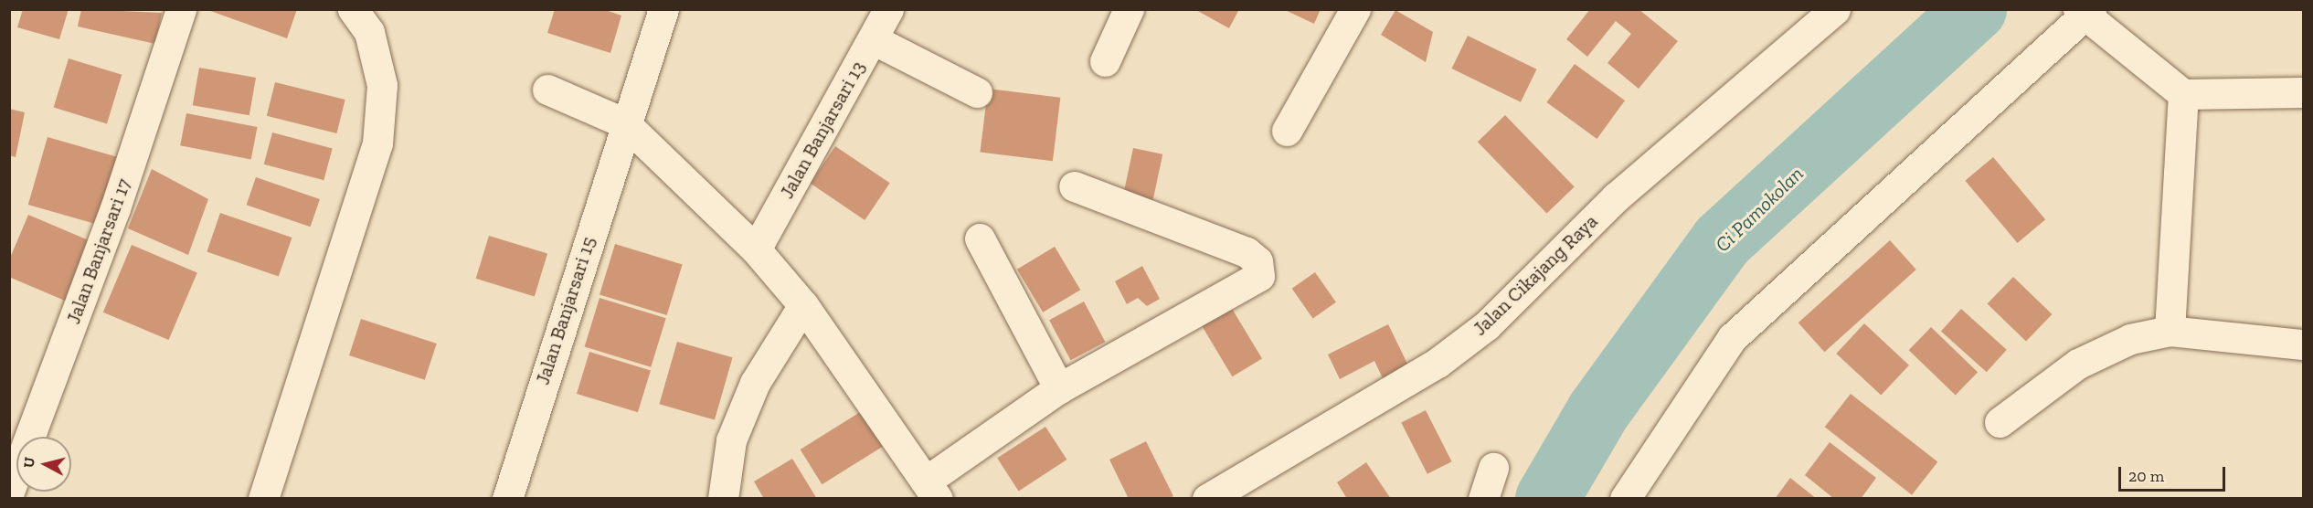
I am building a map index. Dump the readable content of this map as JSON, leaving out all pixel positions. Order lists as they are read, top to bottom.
{
  "streets": {
    "street": [
      "Jalan Banjarsari 13",
      "Jalan Banjarsari 17",
      "Jalan Cikajang Raya",
      "Jalan Banjarsari 15"
    ]
  },
  "water": ["Ci Pamokolan"],
  "scale_bar": "20 m",
  "north": "left"
}
